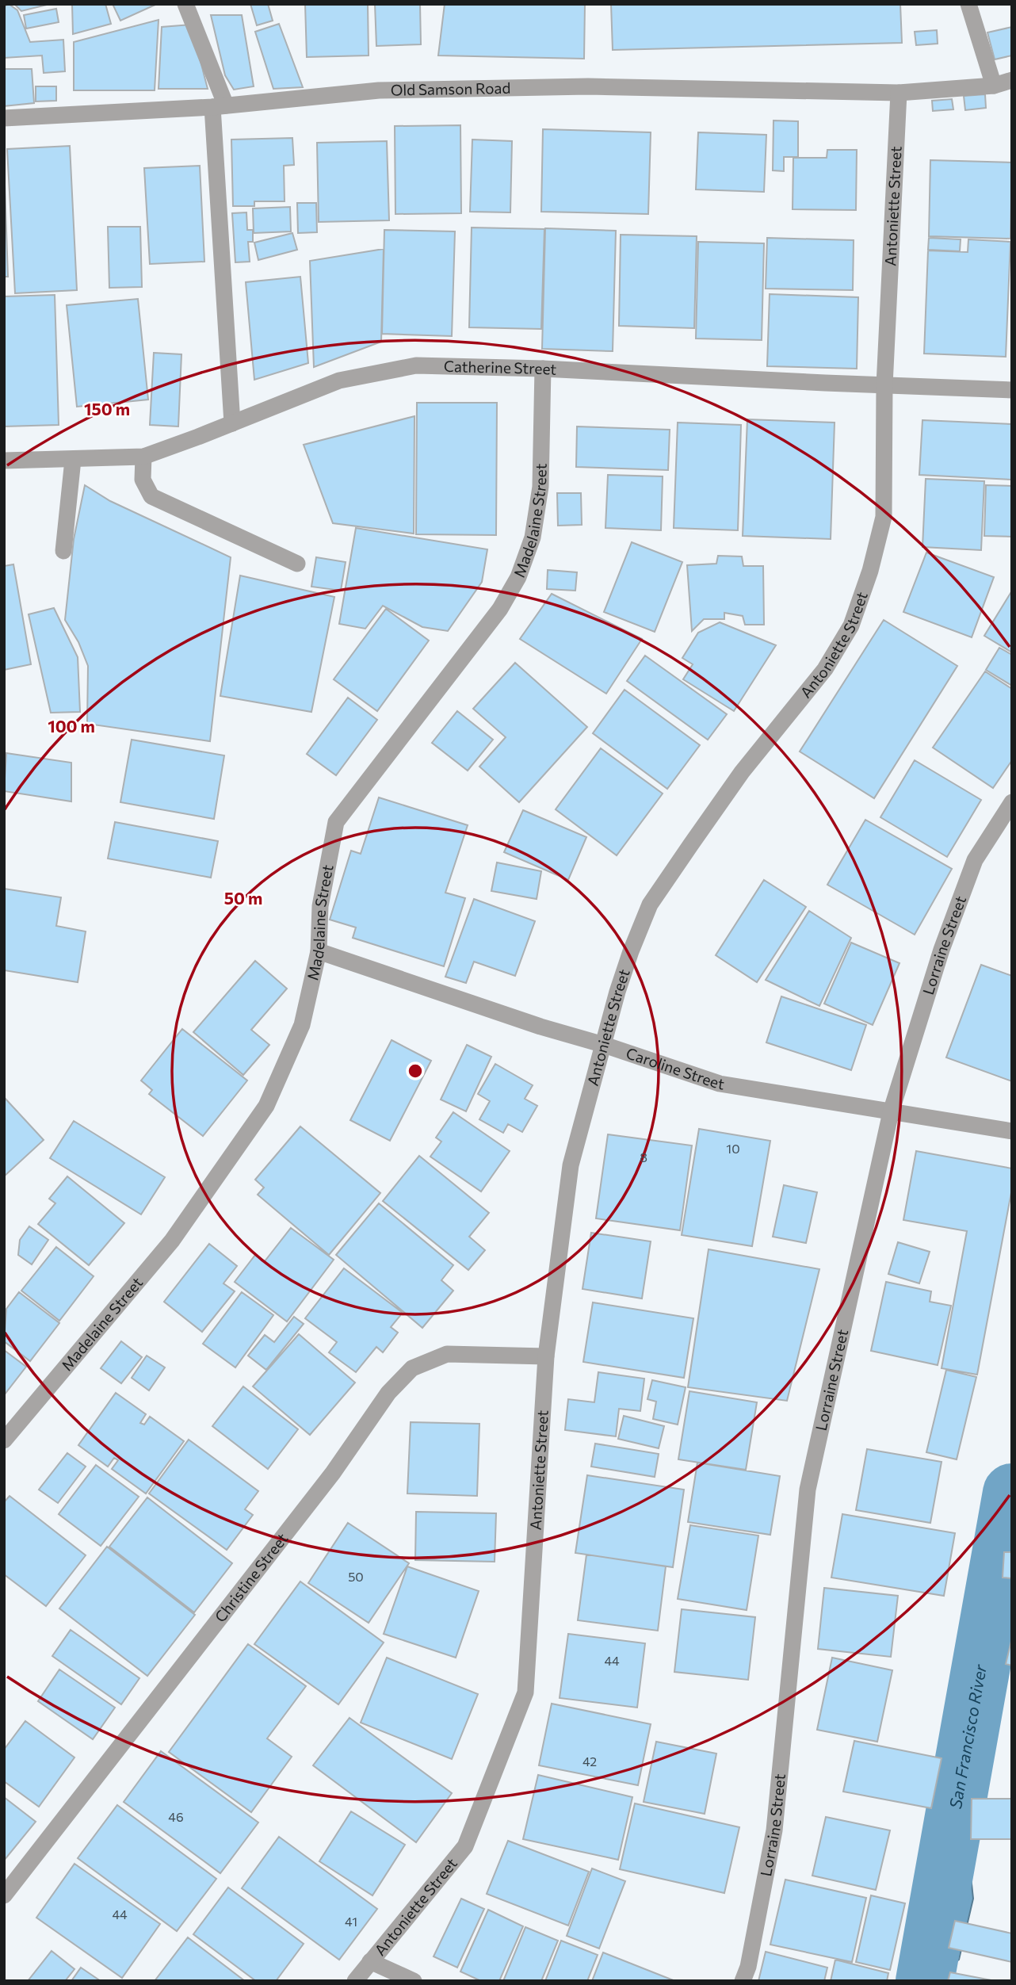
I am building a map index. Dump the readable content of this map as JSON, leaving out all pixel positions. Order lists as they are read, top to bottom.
{
  "streets": {
    "street": [
      "Old Samson Road",
      "Antoniette Street",
      "Catherine Street",
      "Madelaine Street",
      "Lorraine Street",
      "Caroline Street",
      "Christine Street"
    ]
  },
  "crossings": [
    ["Old Samson Road", "Antoniette Street"],
    ["Antoniette Street", "Catherine Street"],
    ["Antoniette Street", "Caroline Street"],
    ["Antoniette Street", "Christine Street"],
    ["Catherine Street", "Madelaine Street"],
    ["Madelaine Street", "Caroline Street"],
    ["Lorraine Street", "Caroline Street"]
  ],
  "water": ["San Francisco River"],
  "house_numbers": [
    "10",
    "8",
    "50",
    "44",
    "42",
    "46",
    "44",
    "41"
  ],
  "rings": ["150 m", "100 m", "50 m"]
}
